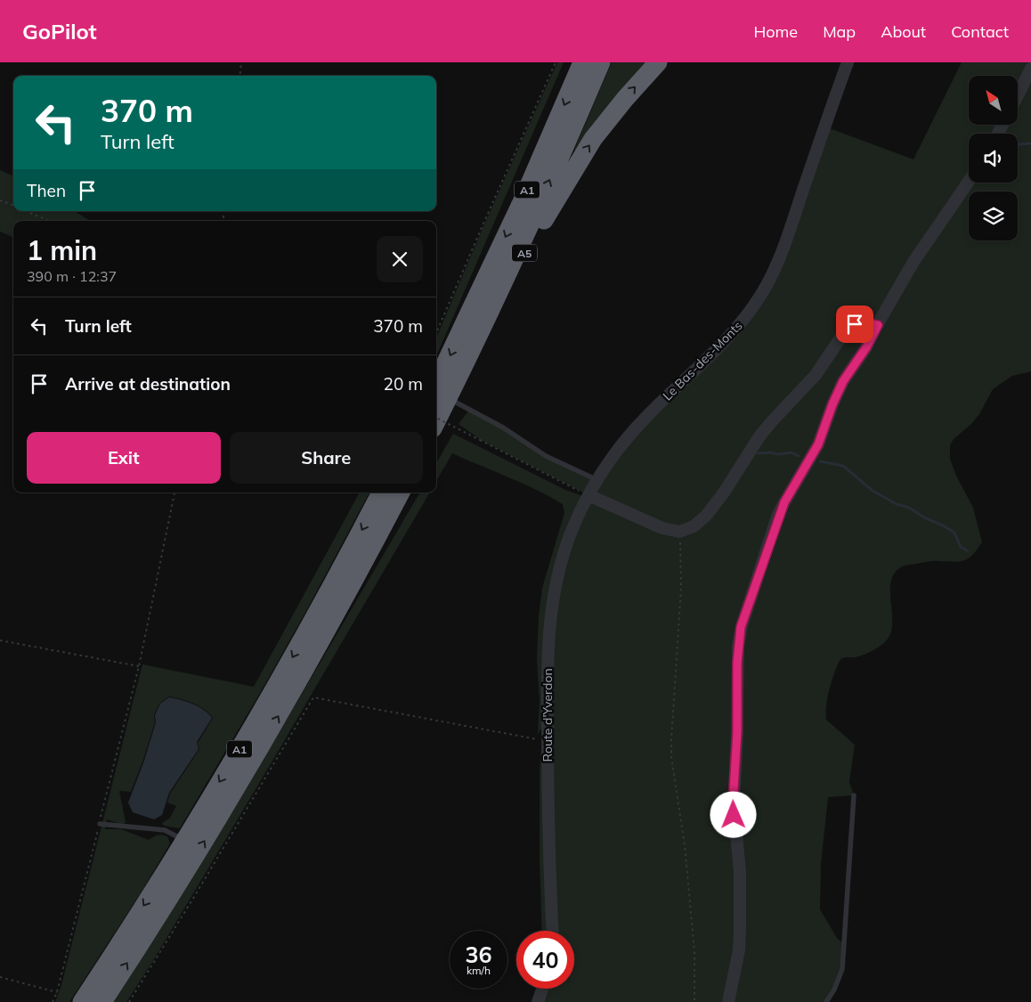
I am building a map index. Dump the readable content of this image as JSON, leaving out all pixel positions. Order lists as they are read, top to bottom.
{
  "streets": {
    "highway": ["A1", "A5"],
    "street": ["Le Bas-des-Monts", "Route d'Yverdon"]
  },
  "crossings": [
    ["A1", "A5"],
    ["Le Bas-des-Monts", "Route d'Yverdon"]
  ],
  "north": "top left",
  "page": {
    "header": "GoPilot",
    "nav": [
      "Home",
      "Map",
      "About",
      "Contact"
    ],
    "turn": ["370 m", "Turn left"],
    "then": "Then",
    "heading": ["1 min", "390 m · 12:37"],
    "list": [
      {
        "name": "Turn left",
        "value": "370 m"
      },
      {
        "name": "Arrive at destination",
        "value": "20 m"
      }
    ],
    "buttons": ["Exit", "Share"],
    "speed": "36 km/h",
    "limit": "40"
  }
}
